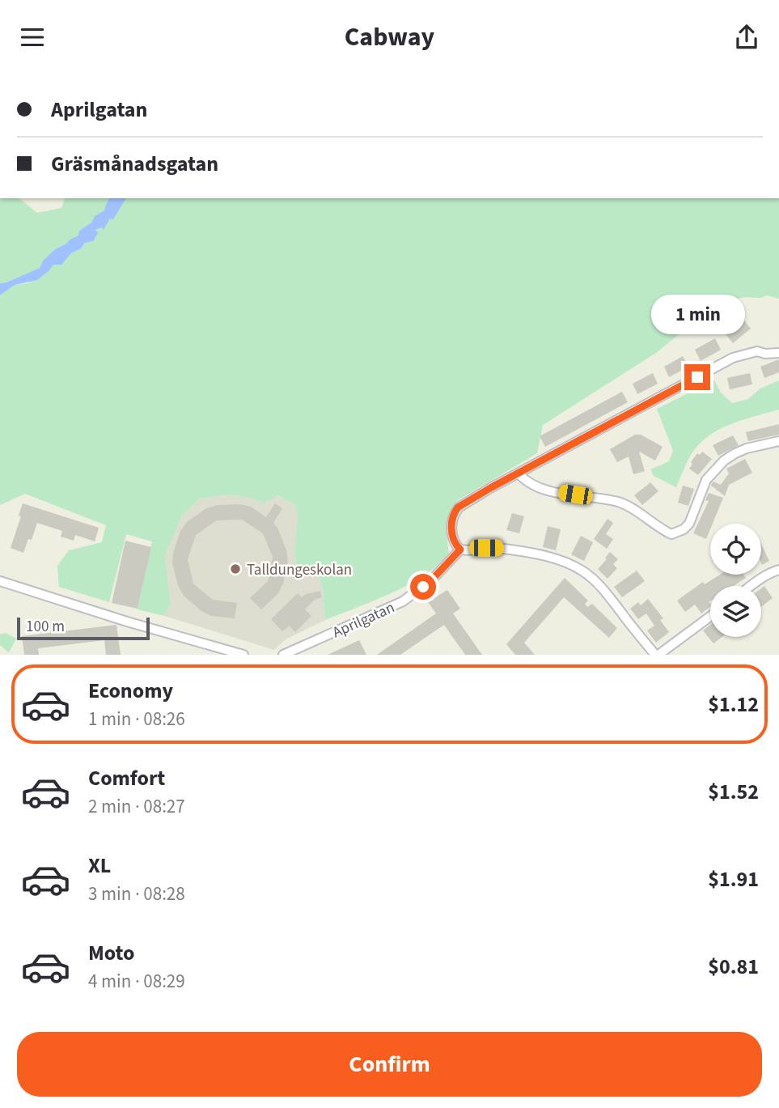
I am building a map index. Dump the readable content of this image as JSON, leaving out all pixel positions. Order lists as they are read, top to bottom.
{
  "streets": {
    "street": ["Aprilgatan"]
  },
  "places": ["Talldungeskolan"],
  "scale_bar": "100 m",
  "page": {
    "header": "Cabway",
    "banner": ["Aprilgatan", "Gräsmånadsgatan"],
    "bubble": "1 min",
    "scale": "100 m",
    "list": [
      {
        "name": "Economy",
        "note": "1 min · 08:26",
        "value": "$1.12"
      },
      {
        "name": "Comfort",
        "note": "2 min · 08:27",
        "value": "$1.52"
      },
      {
        "name": "XL",
        "note": "3 min · 08:28",
        "value": "$1.91"
      },
      {
        "name": "Moto",
        "note": "4 min · 08:29",
        "value": "$0.81"
      }
    ],
    "buttons": "Confirm"
  }
}
